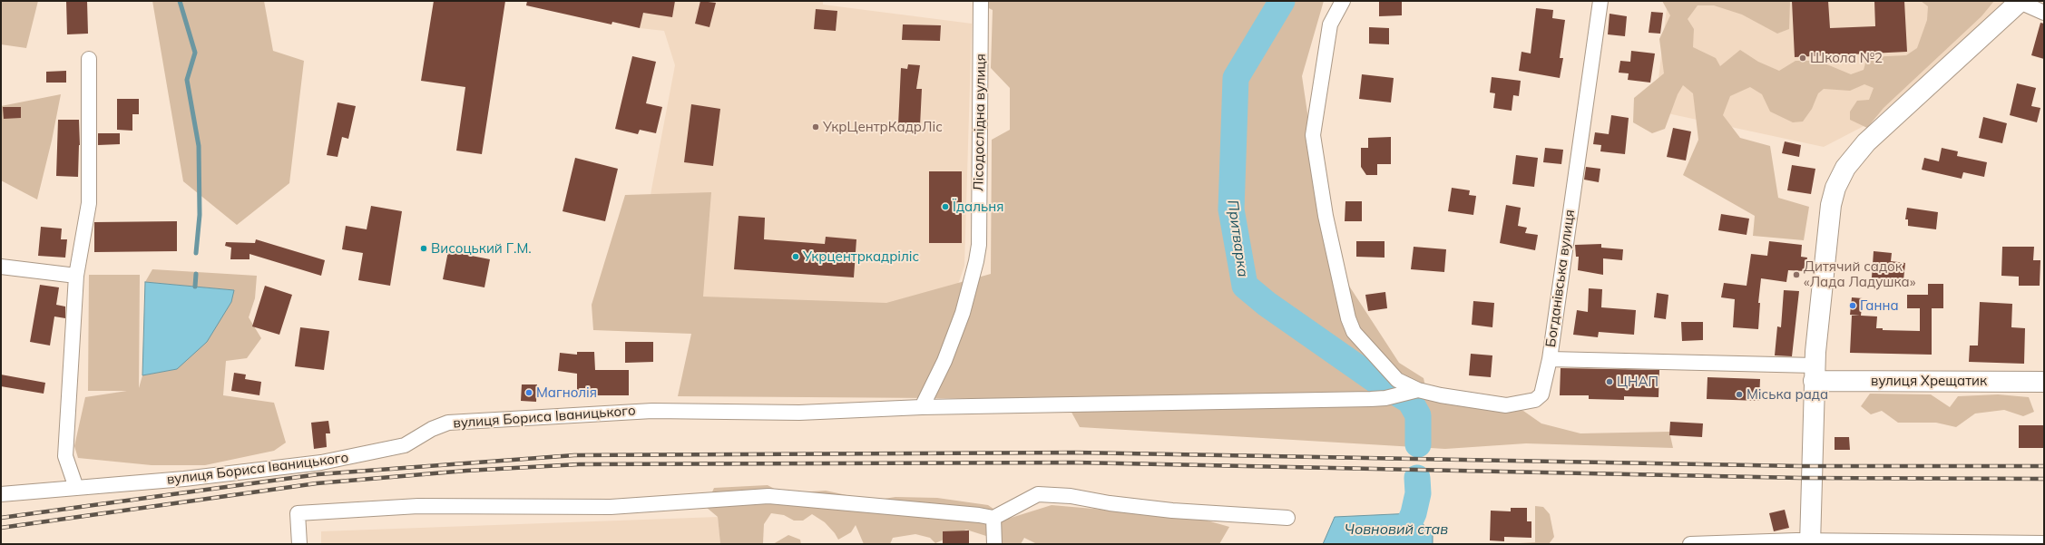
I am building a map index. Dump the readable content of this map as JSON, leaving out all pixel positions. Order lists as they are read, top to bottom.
{
  "streets": {
    "street": [
      "Лісодослідна вулиця",
      "Богданівська вулиця",
      "вулиця Хрещатик",
      "вулиця Бориса Іваницького"
    ]
  },
  "crossings": [
    ["Лісодослідна вулиця", "вулиця Бориса Іваницького"],
    ["Богданівська вулиця", "вулиця Хрещатик"]
  ],
  "water": ["Притварка", "Човновий став"],
  "places": [
    "Школа №2",
    "УкрЦентрКадрЛіс",
    "Їдальня",
    "Висоцький Г.М.",
    "Укрцентркадріліс",
    "Дитячий садок «Лада Ладушка»",
    "Ганна",
    "ЦНАП",
    "Магнолія",
    "Міська рада"
  ]
}
